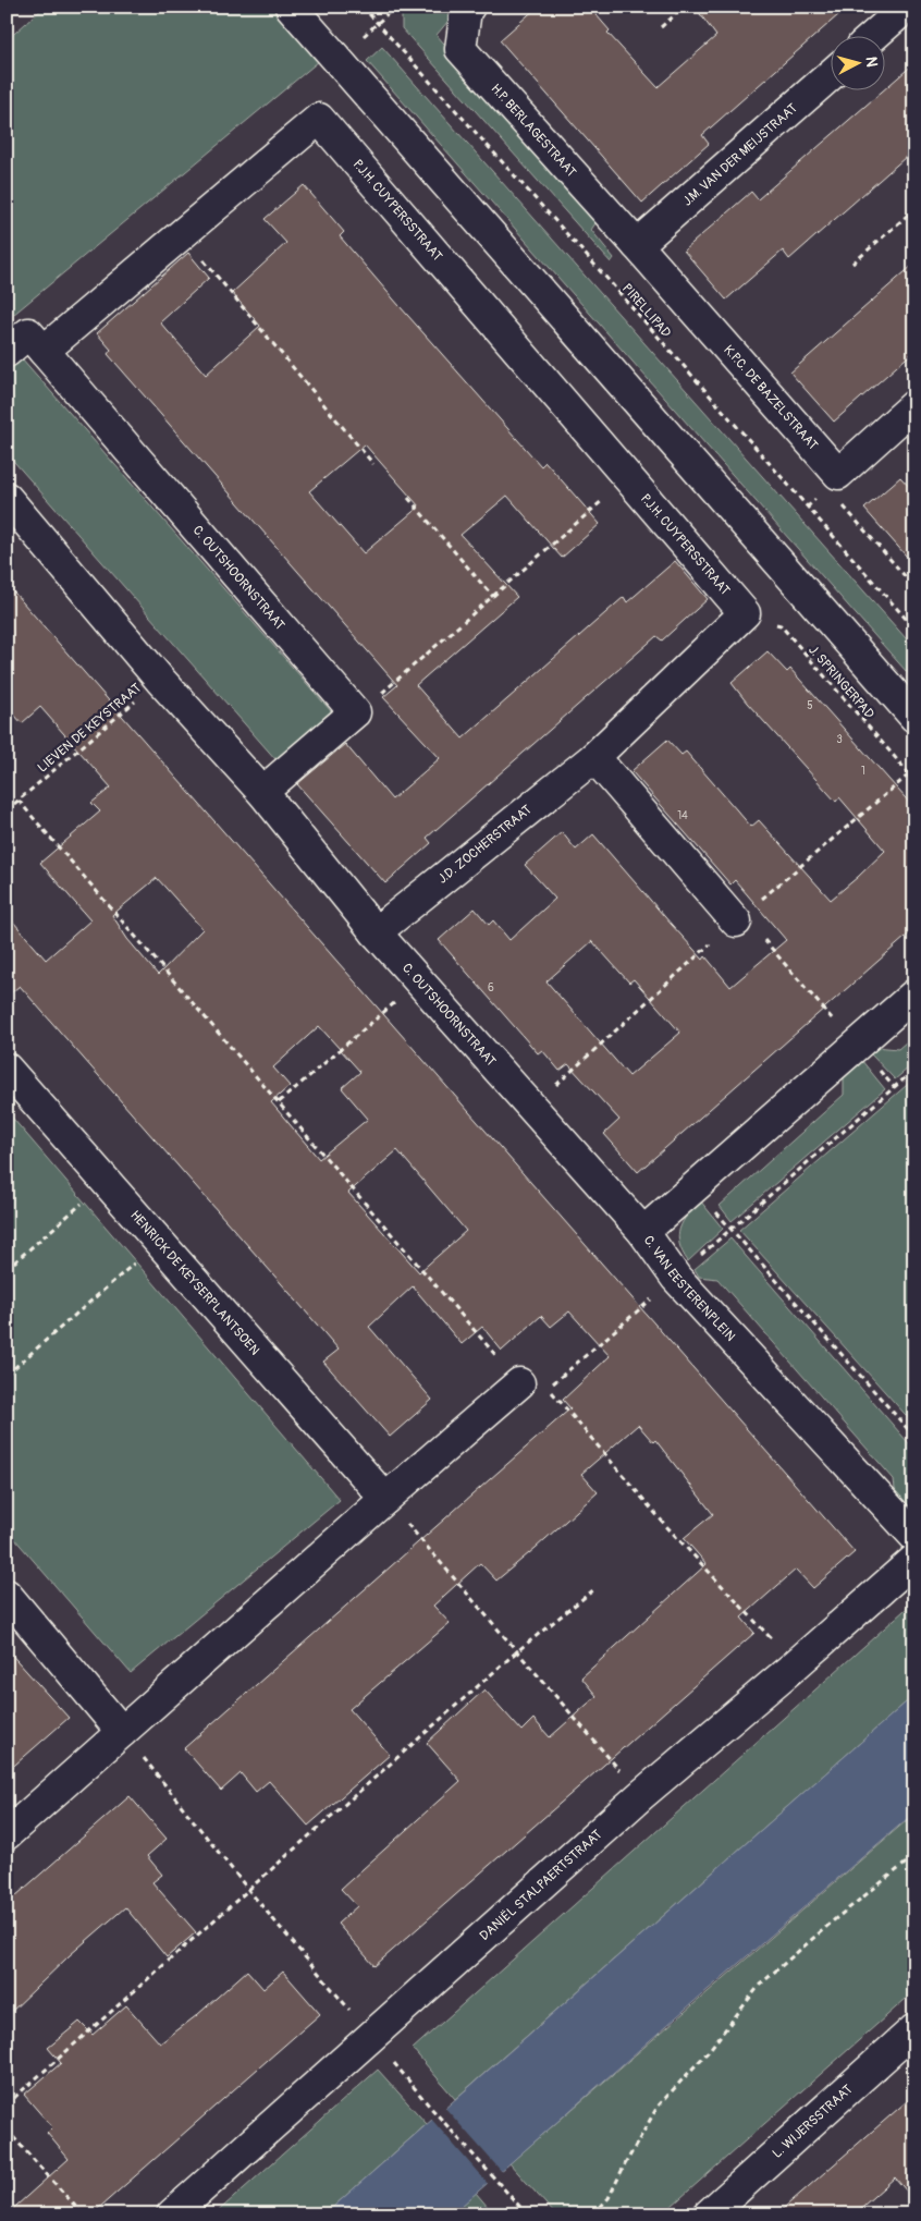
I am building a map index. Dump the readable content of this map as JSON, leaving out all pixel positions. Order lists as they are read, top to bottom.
{
  "streets": {
    "street": [
      "H.P. BERLAGESTRAAT",
      "J.M. VAN DER MEIJSTRAAT",
      "P.J.H. CUYPERSSTRAAT",
      "K.P.C. DE BAZELSTRAAT",
      "C. OUTSHOORNSTRAAT",
      "J.D. ZOCHERSTRAAT",
      "HENRICK DE KEYSERPLANTSOEN",
      "C. VAN EESTERENPLEIN",
      "DANIËL STALPAERTSTRAAT",
      "L. WIJERSSTRAAT"
    ],
    "path": ["PIRELLIPAD", "J. SPRINGERPAD", "LIEVEN DE KEYSTRAAT"]
  },
  "crossings": [
    ["H.P. BERLAGESTRAAT", "J.M. VAN DER MEIJSTRAAT"],
    ["H.P. BERLAGESTRAAT", "K.P.C. DE BAZELSTRAAT"],
    ["J.M. VAN DER MEIJSTRAAT", "K.P.C. DE BAZELSTRAAT"],
    ["P.J.H. CUYPERSSTRAAT", "C. OUTSHOORNSTRAAT"],
    ["P.J.H. CUYPERSSTRAAT", "J. SPRINGERPAD"],
    ["P.J.H. CUYPERSSTRAAT", "J.D. ZOCHERSTRAAT"],
    ["C. OUTSHOORNSTRAAT", "LIEVEN DE KEYSTRAAT"],
    ["C. OUTSHOORNSTRAAT", "J.D. ZOCHERSTRAAT"],
    ["C. OUTSHOORNSTRAAT", "C. VAN EESTERENPLEIN"],
    ["J. SPRINGERPAD", "J.D. ZOCHERSTRAAT"]
  ],
  "house_numbers": [
    "5",
    "3",
    "1",
    "14",
    "6"
  ],
  "north": "right"
}
